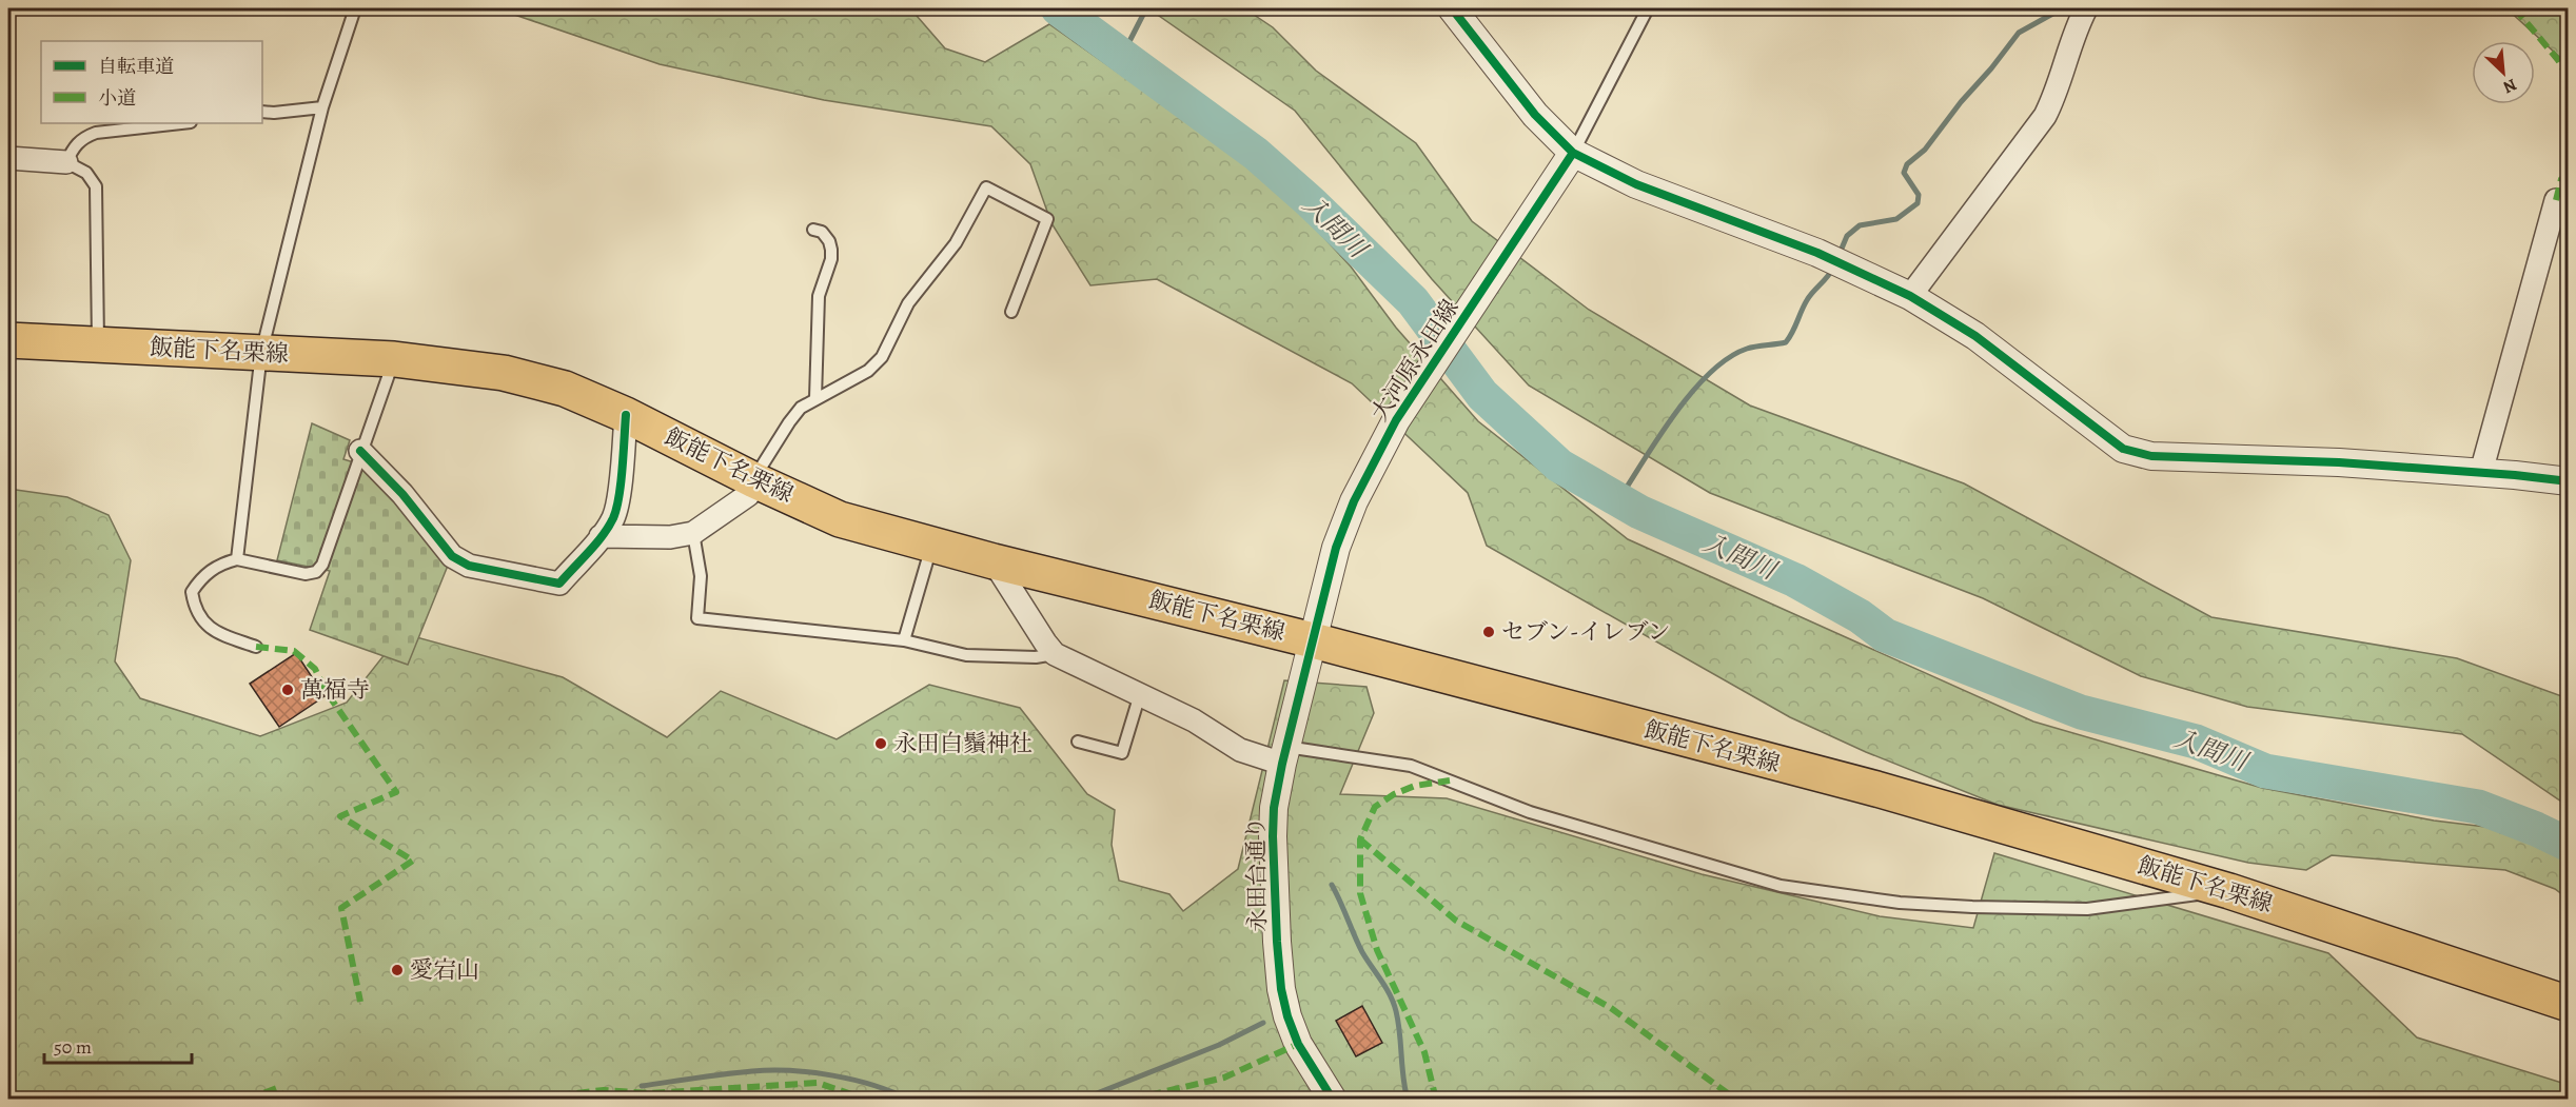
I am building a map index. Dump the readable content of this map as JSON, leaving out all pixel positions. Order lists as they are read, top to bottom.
{
  "streets": {
    "main road": ["飯能下名栗線"],
    "street": ["大河原永田線", "永田台通り"]
  },
  "crossings": [
    ["飯能下名栗線", "大河原永田線"],
    ["飯能下名栗線", "永田台通り"],
    ["大河原永田線", "永田台通り"]
  ],
  "water": ["入間川"],
  "places": [
    "セブン-イレブン",
    "萬福寺",
    "永田白鬚神社",
    "愛宕山"
  ],
  "legend": ["自転車道", "小道"],
  "scale_bar": "50 m",
  "north": "bottom right"
}
